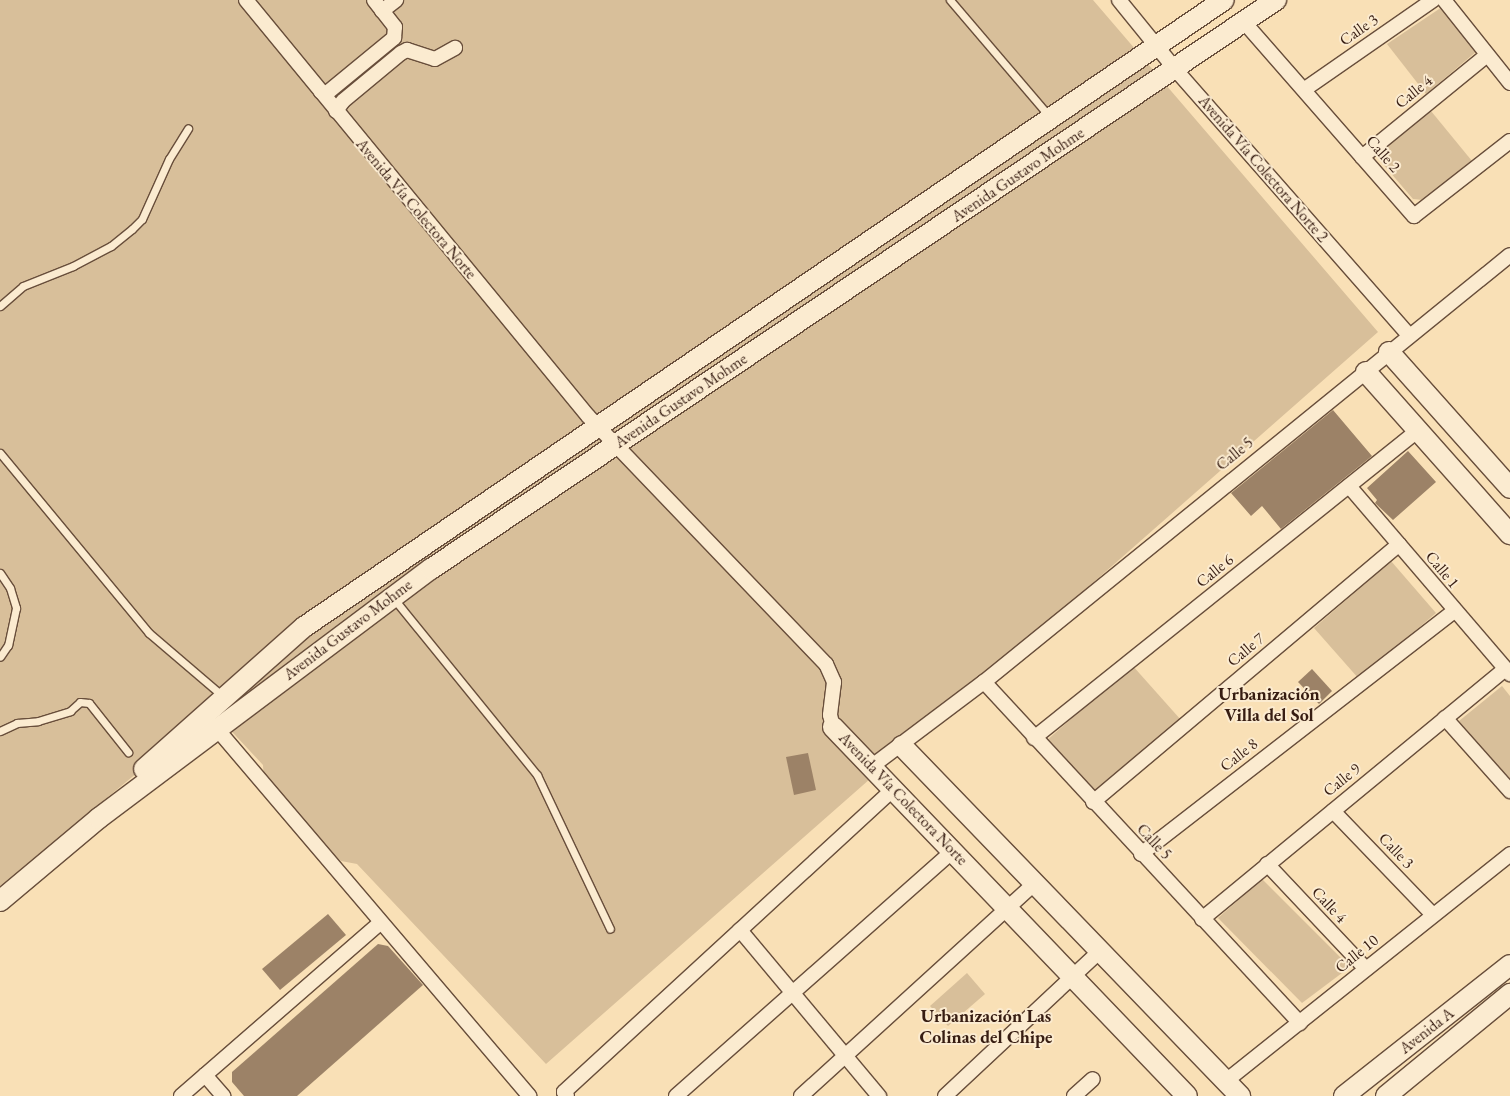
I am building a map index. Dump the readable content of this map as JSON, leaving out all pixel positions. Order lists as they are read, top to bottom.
{
  "streets": {
    "street": [
      "Calle 3",
      "Calle 4",
      "Calle 2",
      "Avenida Vía Colectora Norte 2",
      "Avenida Gustavo Mohme",
      "Avenida Vía Colectora Norte",
      "Calle 5",
      "Calle 1",
      "Calle 6",
      "Calle 7",
      "Calle 8",
      "Calle 9",
      "Calle 10",
      "Avenida A"
    ]
  },
  "crossings": [
    ["Calle 3", "Calle 2"],
    ["Calle 3", "Calle 9"],
    ["Calle 3", "Calle 10"],
    ["Calle 4", "Calle 2"],
    ["Calle 4", "Calle 9"],
    ["Calle 4", "Calle 10"],
    ["Calle 2", "Avenida Gustavo Mohme"],
    ["Avenida Vía Colectora Norte 2", "Avenida Gustavo Mohme"],
    ["Avenida Vía Colectora Norte 2", "Calle 5"],
    ["Avenida Gustavo Mohme", "Avenida Vía Colectora Norte"],
    ["Avenida Vía Colectora Norte", "Calle 5"],
    ["Calle 5", "Calle 6"],
    ["Calle 5", "Calle 7"],
    ["Calle 5", "Calle 8"],
    ["Calle 5", "Calle 9"],
    ["Calle 5", "Calle 10"],
    ["Calle 1", "Calle 6"],
    ["Calle 1", "Calle 7"],
    ["Calle 1", "Calle 8"],
    ["Calle 1", "Calle 9"]
  ],
  "districts": ["Urbanización Villa del Sol", "Urbanización Las Colinas del Chipe"]
}
